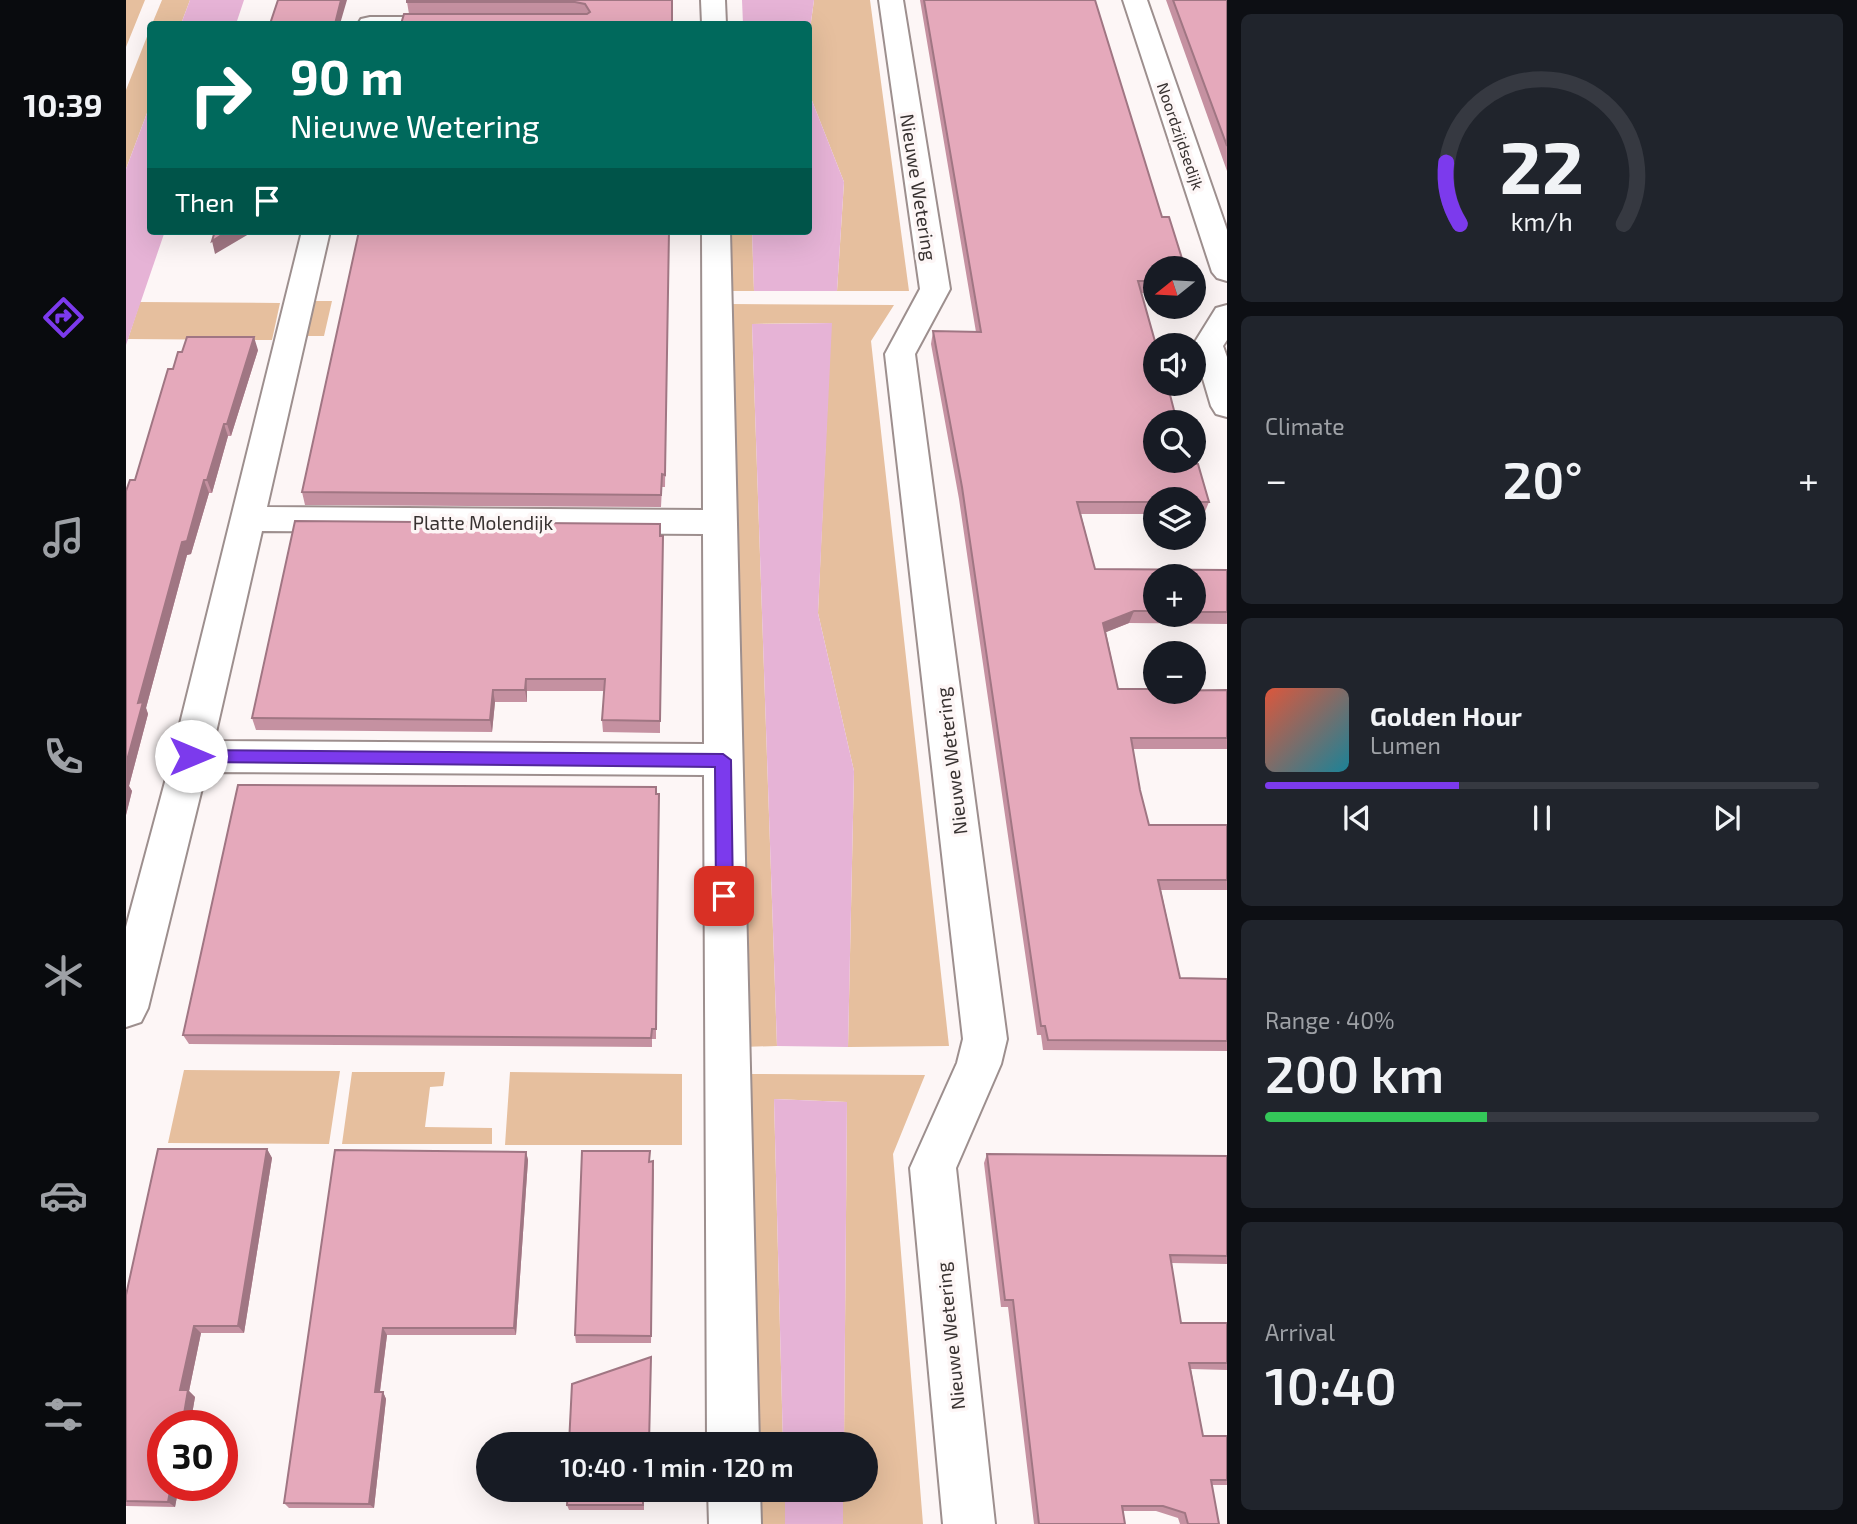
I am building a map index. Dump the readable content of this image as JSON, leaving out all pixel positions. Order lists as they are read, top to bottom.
{
  "streets": {
    "street": ["Noordzijdsedijk", "Nieuwe Wetering", "Platte Molendijk"]
  },
  "north": "left",
  "page": {
    "tabs": "10:39",
    "turn": ["90 m", "Nieuwe Wetering"],
    "then": "Then",
    "map_buttons": ["+", "−"],
    "tile": [
      "Climate",
      ["Range · 40%", "200 km"],
      ["Arrival", "10:40"]
    ],
    "heat": ["−", "20°", "+"],
    "song": ["Golden Hour", "Lumen"],
    "limit": "30",
    "trip": "10:40 · 1 min · 120 m",
    "gauge": ["22", "km/h"]
  }
}
